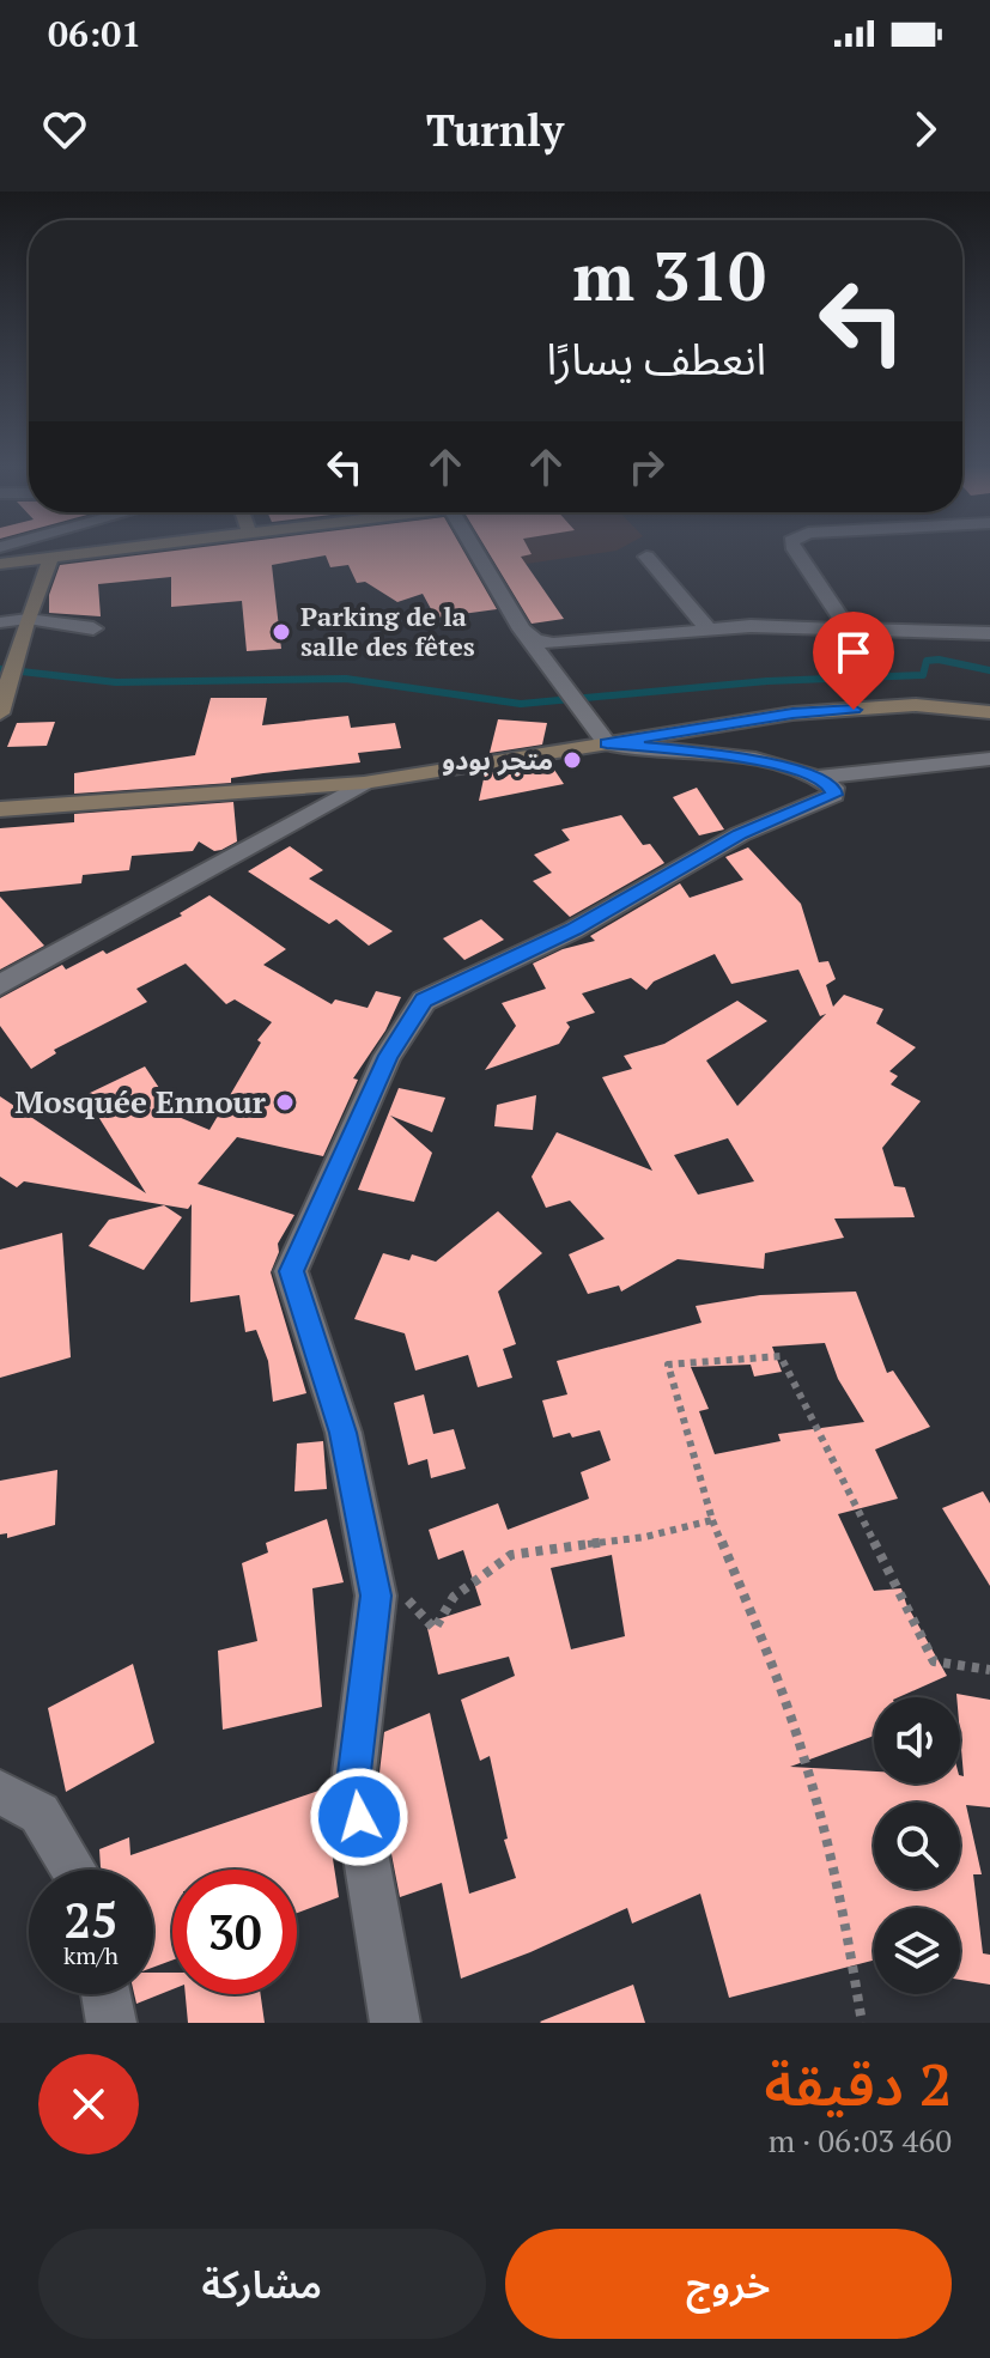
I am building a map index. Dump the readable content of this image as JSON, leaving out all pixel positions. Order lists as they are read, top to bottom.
{
  "places": ["Parking de la salle des fêtes", "متجر بودو", "Mosquée Ennour"],
  "page": {
    "status": "06:01",
    "header": "Turnly",
    "turn": ["310 m", "انعطف يسارًا"],
    "speed": "25 km/h",
    "limit": "30",
    "heading": ["2 دقيقة", "460 m · 06:03"],
    "buttons": ["خروج", "مشاركة"]
  }
}
